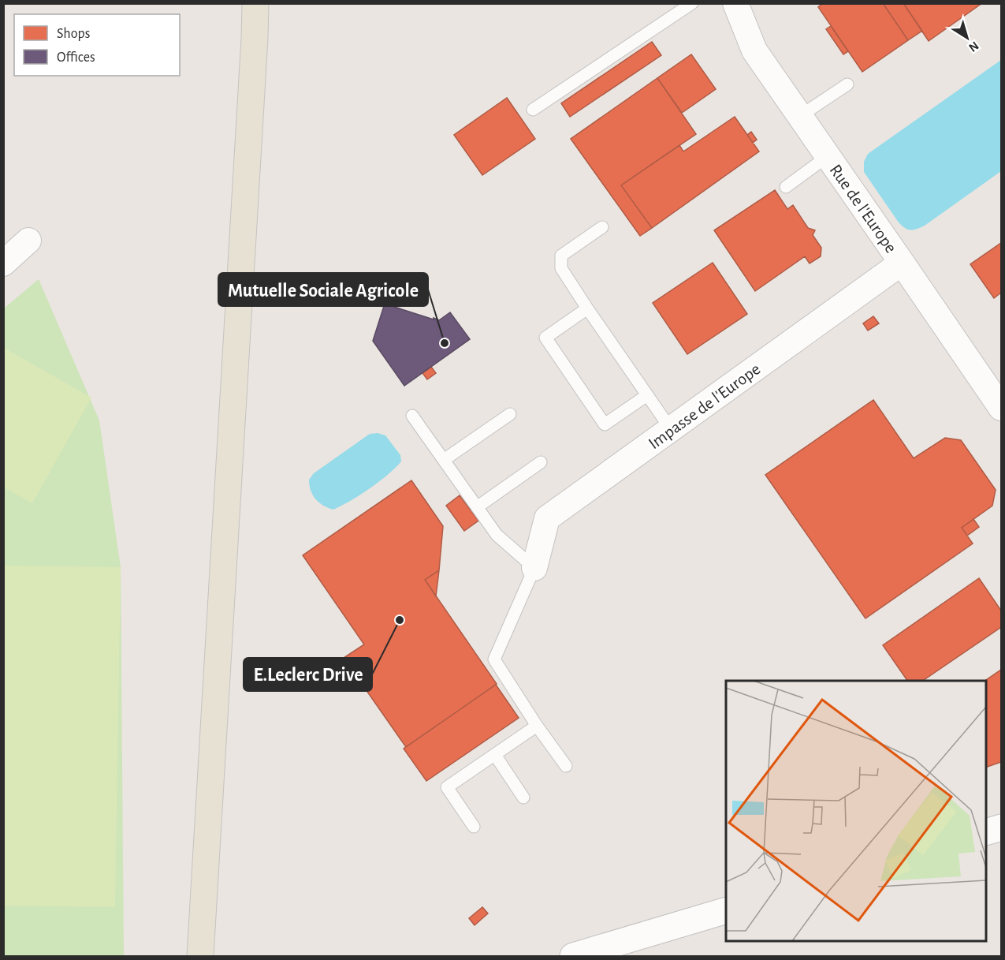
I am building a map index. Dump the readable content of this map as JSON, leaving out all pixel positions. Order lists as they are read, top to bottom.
{
  "streets": {
    "street": ["Rue de l'Europe", "Impasse de l'Europe"]
  },
  "crossings": [
    ["Rue de l'Europe", "Impasse de l'Europe"]
  ],
  "places": ["Mutuelle Sociale Agricole", "E.Leclerc Drive"],
  "legend": ["Shops", "Offices"],
  "north": "bottom right"
}
